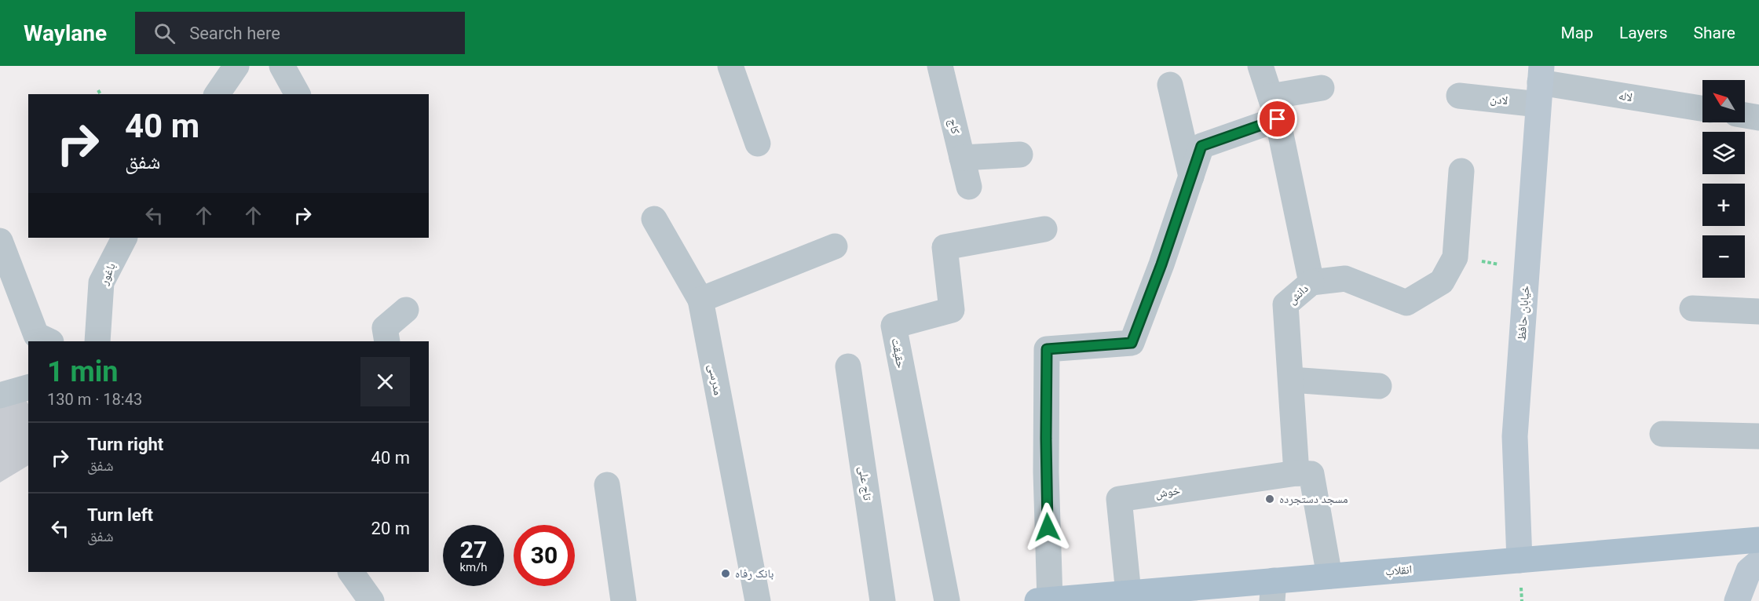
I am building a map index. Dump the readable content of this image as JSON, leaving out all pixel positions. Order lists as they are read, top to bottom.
{
  "streets": {
    "main road": ["خیابان حافظ", "انقلاب"],
    "street": [
      "لاله",
      "لادن",
      "کاج",
      "باغور",
      "دانش",
      "حقیقت",
      "مدرسی",
      "تاج علی",
      "خوش"
    ]
  },
  "crossings": [
    ["لاله", "لادن"],
    ["لاله", "خیابان حافظ"],
    ["لادن", "خیابان حافظ"],
    ["دانش", "خوش"],
    ["دانش", "انقلاب"],
    ["خیابان حافظ", "انقلاب"],
    ["خوش", "انقلاب"]
  ],
  "places": ["مسجد دستجرده", "بانک رفاه"],
  "north": "top left",
  "page": {
    "header": "Waylane",
    "search": "Search here",
    "nav": ["Map", "Layers", "Share"],
    "map_buttons": ["+", "−"],
    "turn": ["40 m", "شفق"],
    "heading": ["1 min", "130 m · 18:43"],
    "list": [
      {
        "name": "Turn right",
        "note": "شفق",
        "value": "40 m"
      },
      {
        "name": "Turn left",
        "note": "شفق",
        "value": "20 m"
      }
    ],
    "speed": "27 km/h",
    "limit": "30"
  }
}
